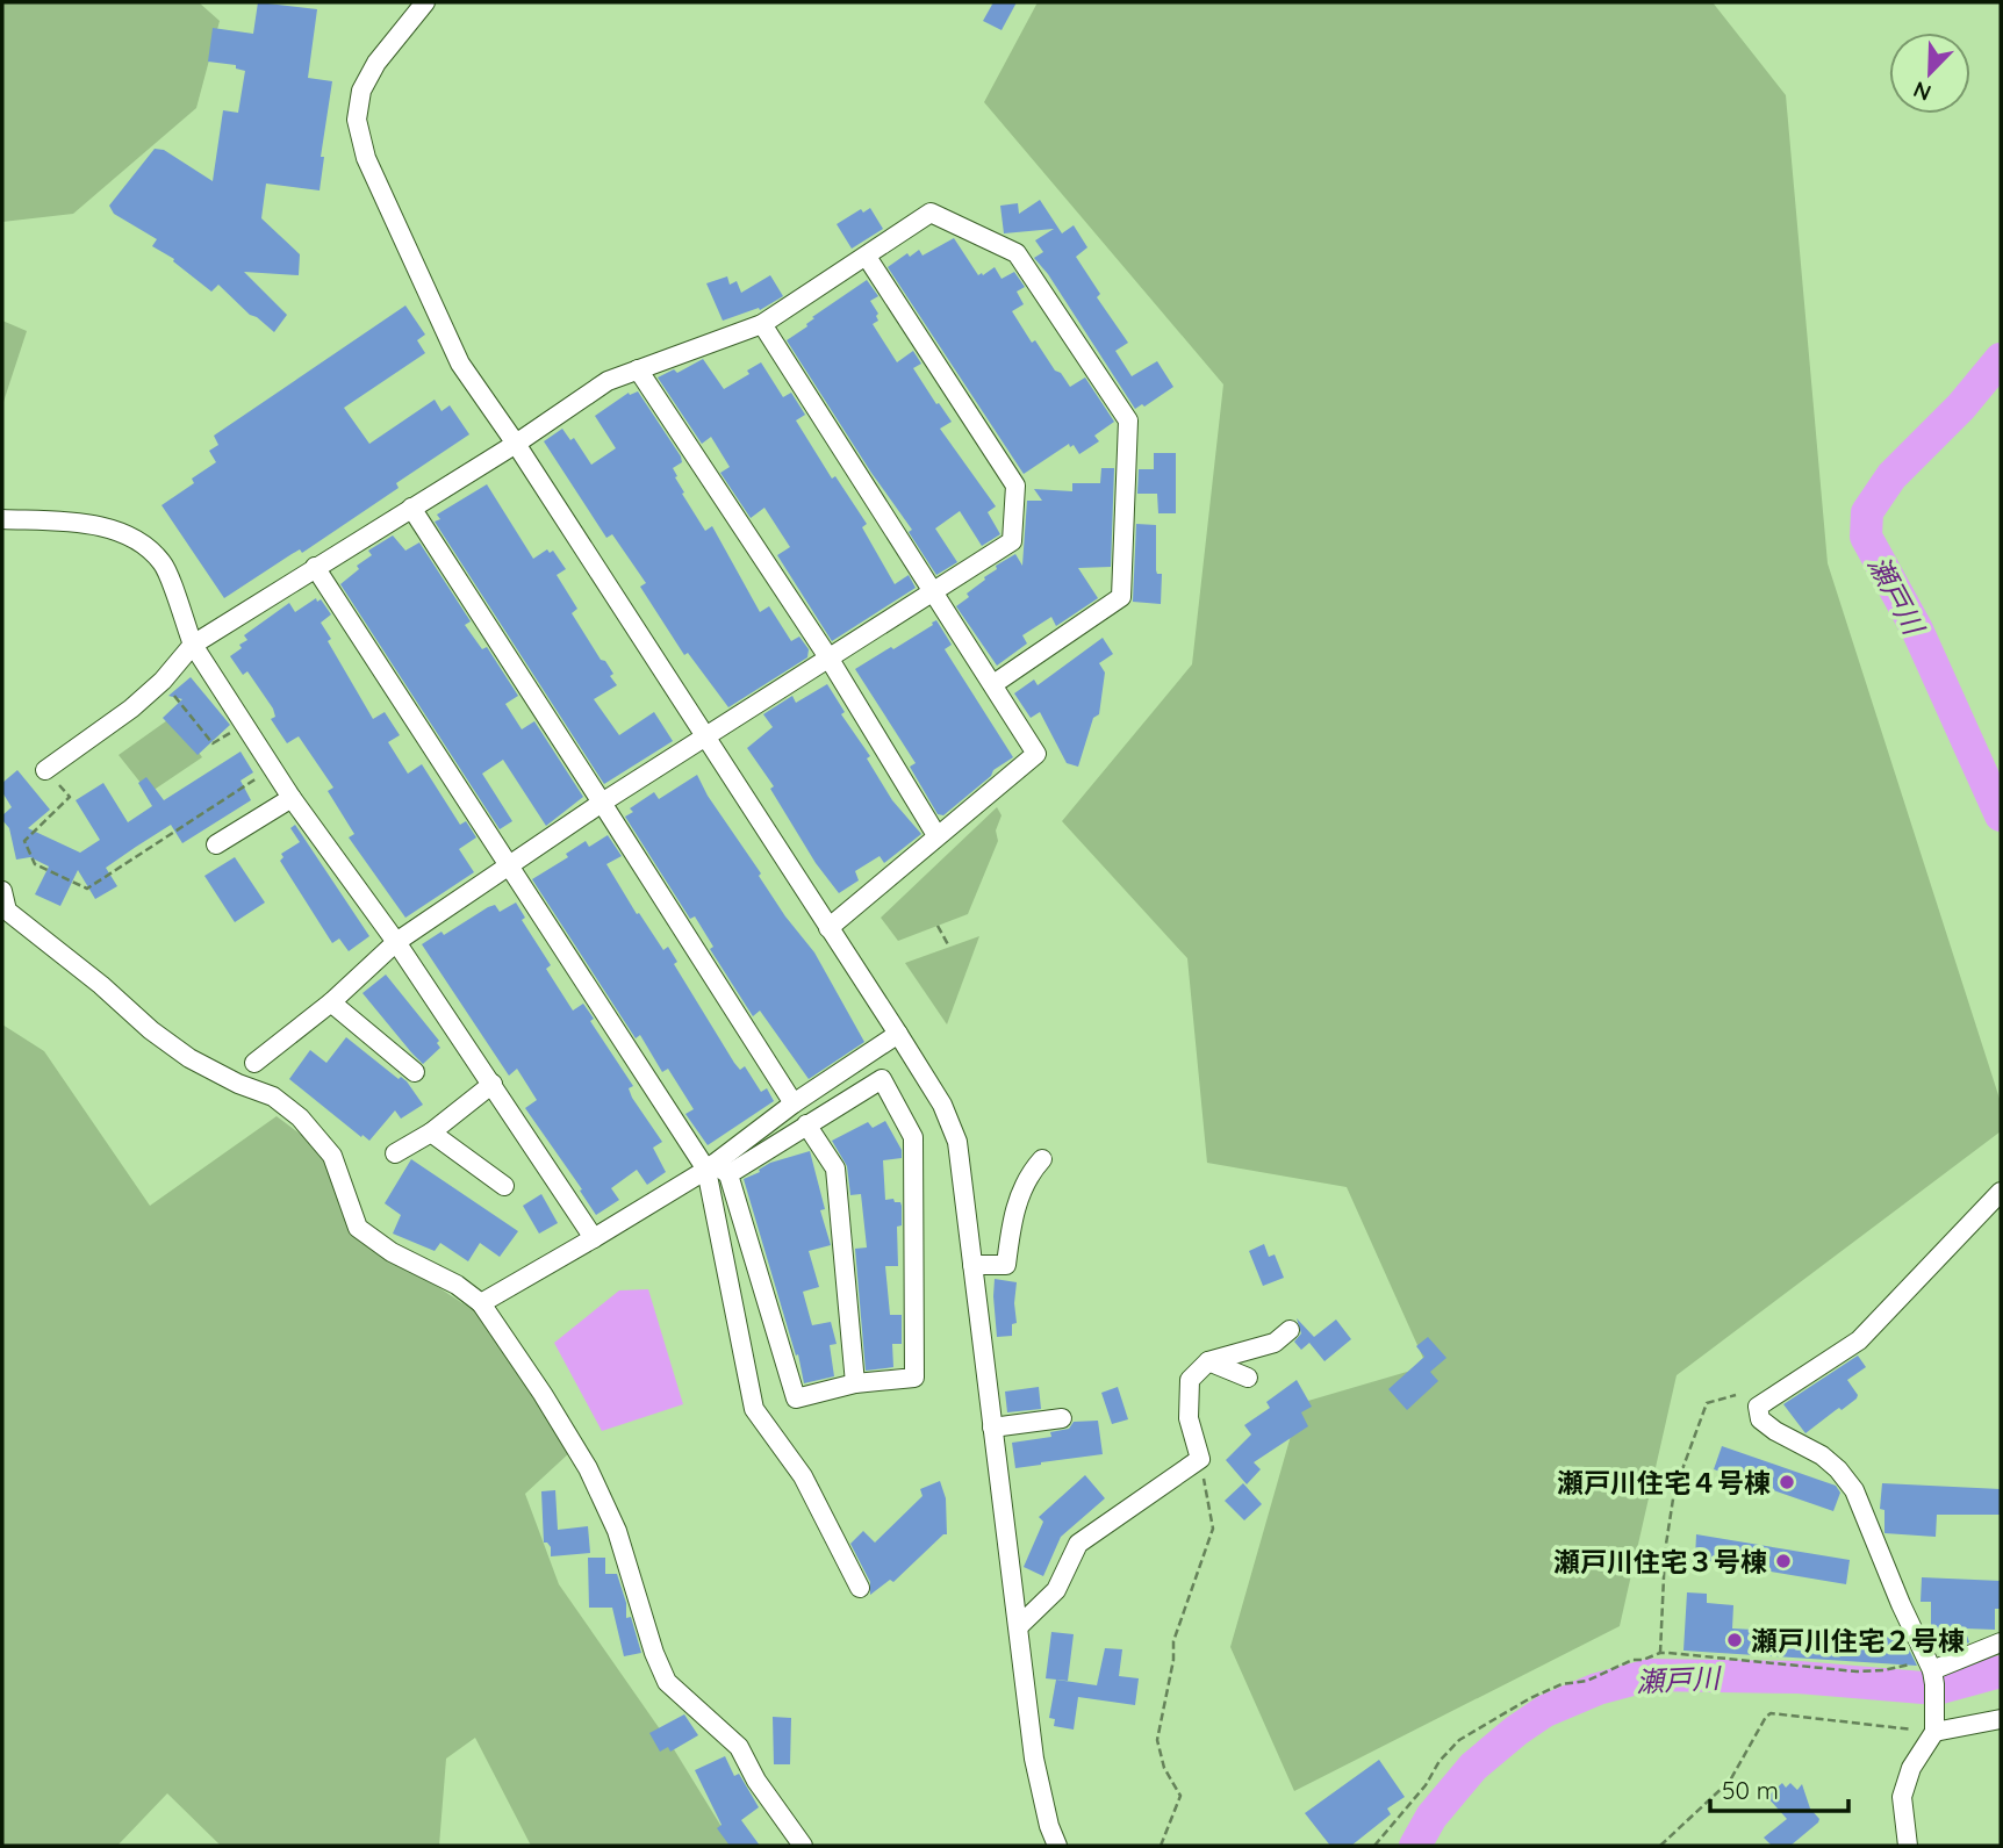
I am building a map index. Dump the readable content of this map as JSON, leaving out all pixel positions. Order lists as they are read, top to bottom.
{
  "water": ["瀬戸川"],
  "places": ["瀬戸川住宅４号棟", "瀬戸川住宅３号棟", "瀬戸川住宅２号棟"],
  "scale_bar": "50 m",
  "north": "bottom left"
}
